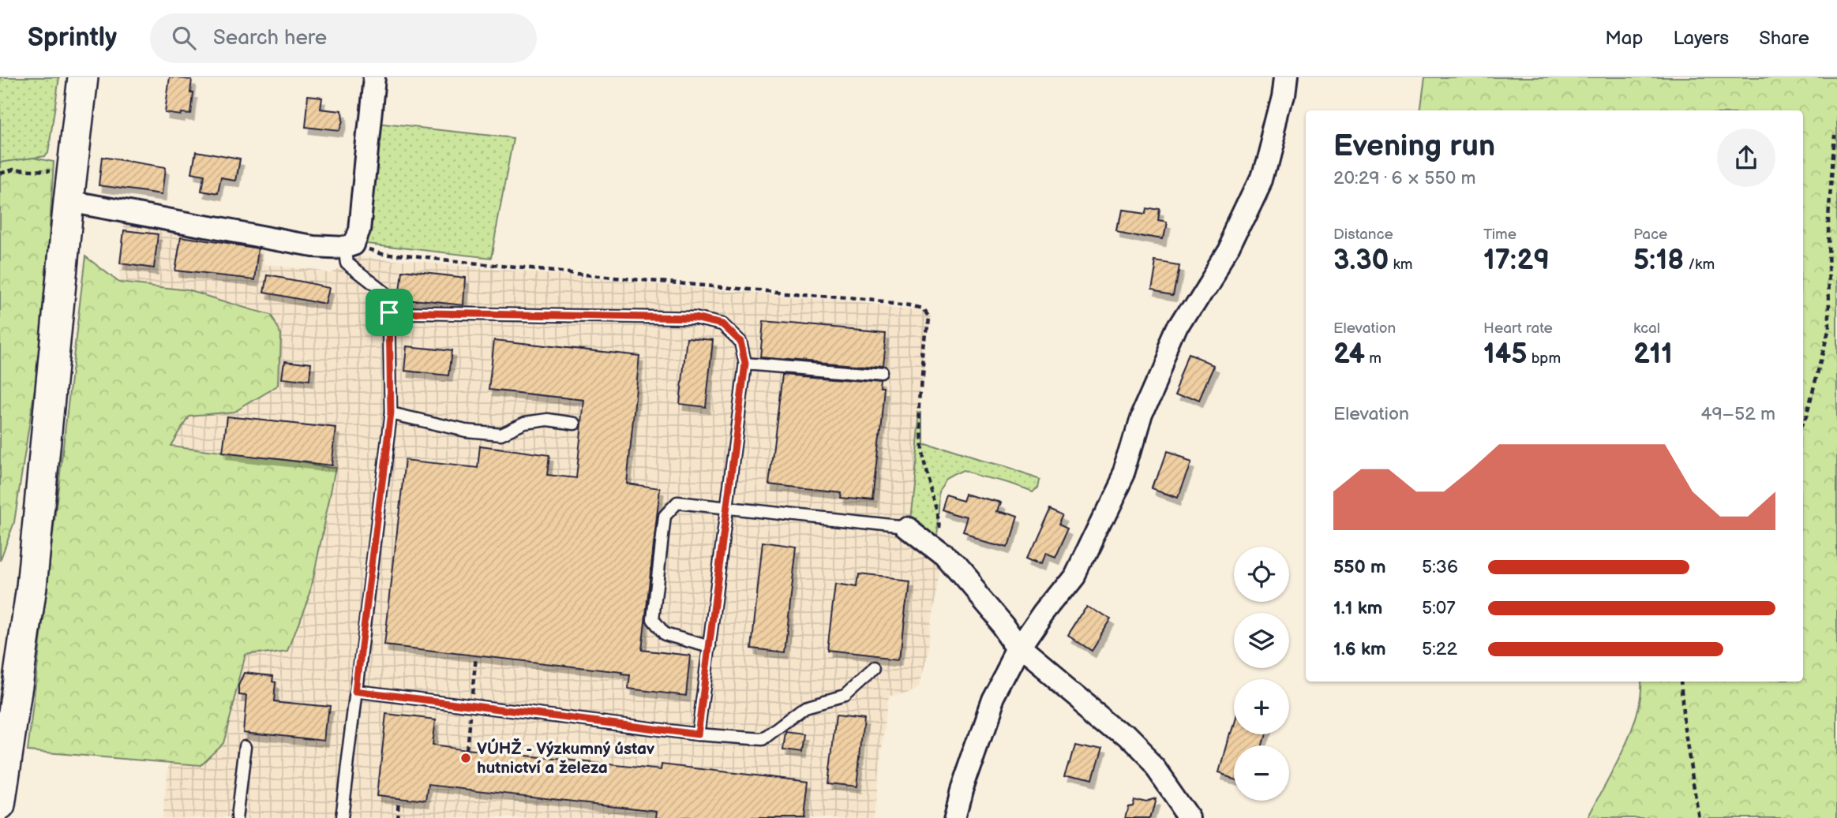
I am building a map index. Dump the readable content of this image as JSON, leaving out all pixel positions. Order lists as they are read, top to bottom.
{
  "places": ["VÚHŽ - Výzkumný ústav hutnictví a železa"],
  "page": {
    "header": "Sprintly",
    "search": "Search here",
    "nav": ["Map", "Layers", "Share"],
    "heading": ["Evening run", "20:29 · 6 × 550 m"],
    "stats": [
      ["Distance", "3.30 km"],
      ["Time", "17:29"],
      ["Pace", "5:18 /km"],
      ["Elevation", "24 m"],
      ["Heart rate", "145 bpm"],
      ["kcal", "211"]
    ],
    "chart": ["Elevation", "49–52 m"],
    "map_buttons": ["+", "−"],
    "list": [
      {
        "name": "550 m",
        "note": "5:36"
      },
      {
        "name": "1.1 km",
        "note": "5:07"
      },
      {
        "name": "1.6 km",
        "note": "5:22"
      }
    ]
  }
}
